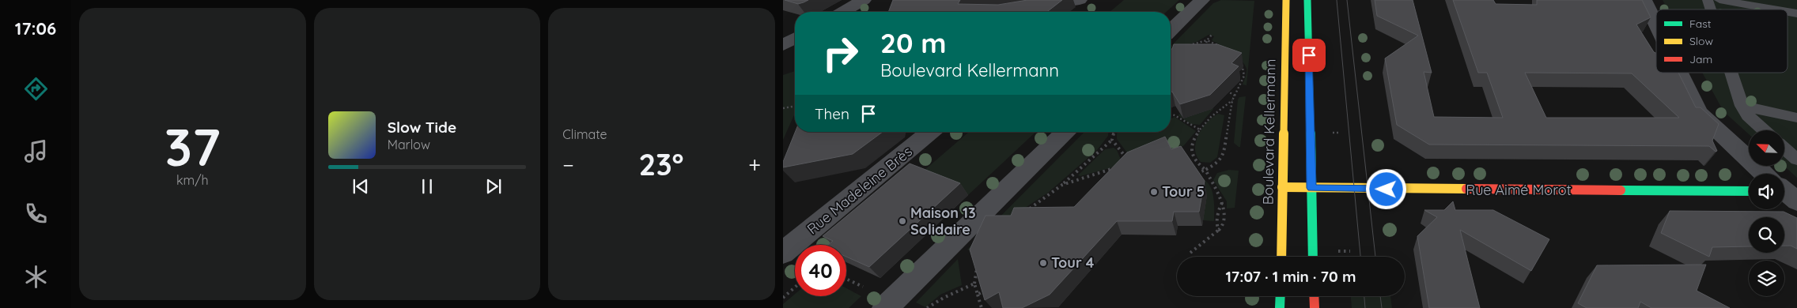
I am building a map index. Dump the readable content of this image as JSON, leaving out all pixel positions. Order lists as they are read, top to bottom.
{
  "streets": {
    "main road": ["Boulevard Kellermann", "Rue Aimé Morot"],
    "street": ["Rue Madeleine Brès"]
  },
  "crossings": [
    ["Boulevard Kellermann", "Rue Aimé Morot"]
  ],
  "places": ["Tour 5", "Maison 13 Solidaire", "Tour 4"],
  "legend": ["Fast", "Slow", "Jam"],
  "north": "top left",
  "page": {
    "tabs": "17:06",
    "tile": [
      ["37", "km/h"],
      "Climate"
    ],
    "turn": ["20 m", "Boulevard Kellermann"],
    "then": "Then",
    "song": ["Slow Tide", "Marlow"],
    "heat": ["−", "23°", "+"],
    "limit": "40",
    "trip": "17:07 · 1 min · 70 m"
  }
}
